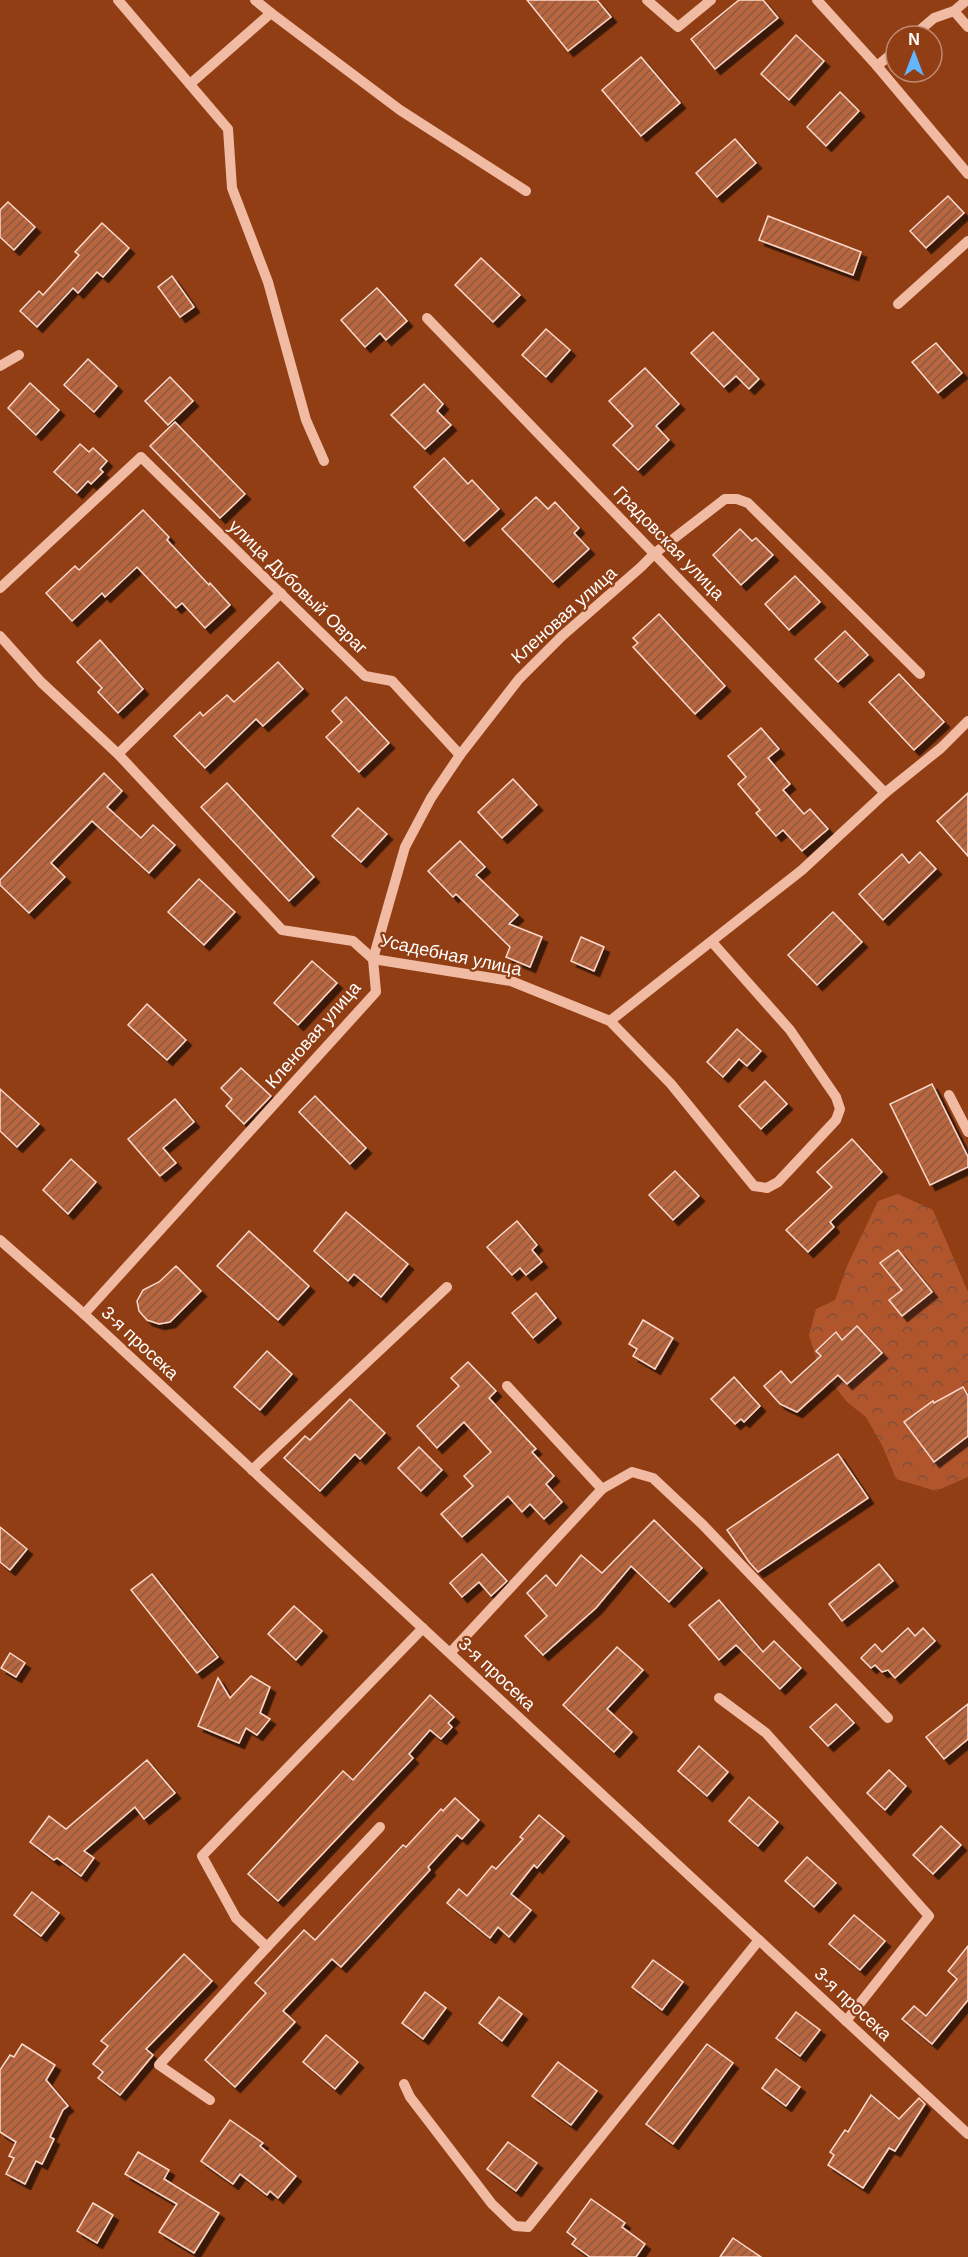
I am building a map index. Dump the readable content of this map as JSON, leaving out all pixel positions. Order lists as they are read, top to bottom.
{
  "streets": {
    "street": [
      "Градовская улица",
      "улица Дубовый Овраг",
      "Кленовая улица",
      "Усадебная улица",
      "3-я просека"
    ]
  },
  "crossings": [
    ["Градовская улица", "Кленовая улица"],
    ["улица Дубовый Овраг", "Кленовая улица"],
    ["Кленовая улица", "Усадебная улица"],
    ["Кленовая улица", "3-я просека"]
  ],
  "north": "top"
}
